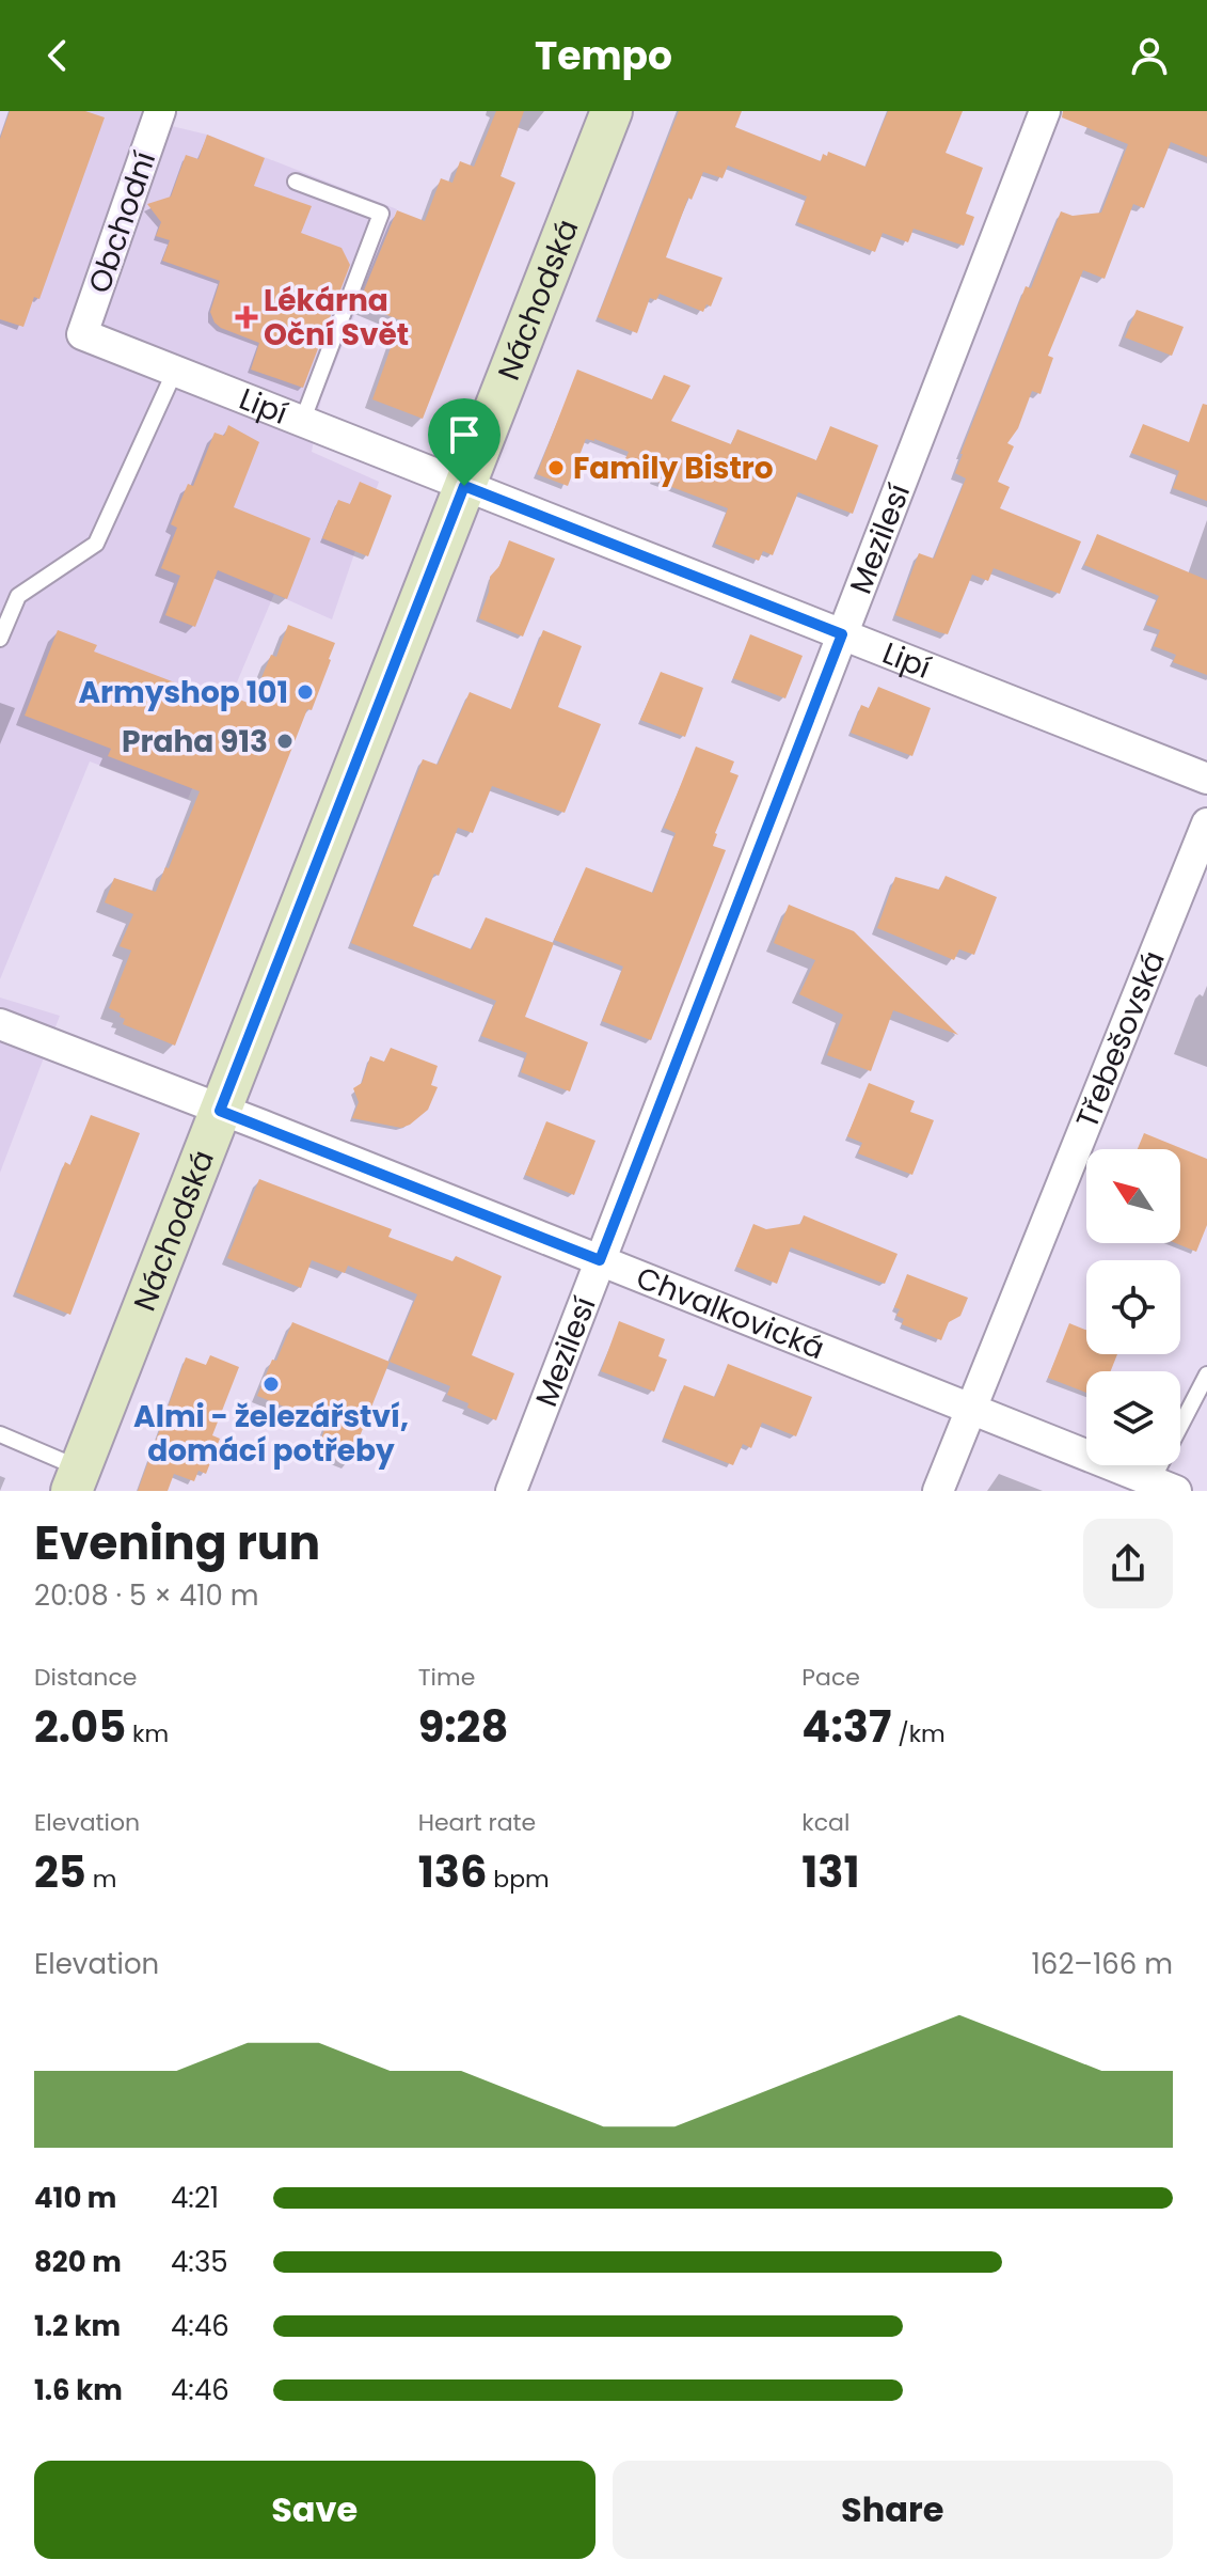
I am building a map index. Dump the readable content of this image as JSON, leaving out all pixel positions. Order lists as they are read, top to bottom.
{
  "streets": {
    "main road": ["Náchodská"],
    "street": [
      "Obchodní",
      "Lipí",
      "Mezilesí",
      "Třebešovská",
      "Chvalkovická"
    ]
  },
  "crossings": [
    ["Obchodní", "Lipí"],
    ["Náchodská", "Lipí"],
    ["Náchodská", "Chvalkovická"],
    ["Lipí", "Mezilesí"],
    ["Mezilesí", "Chvalkovická"],
    ["Třebešovská", "Chvalkovická"]
  ],
  "places": {
    "health": ["Lékárna Oční Svět"],
    "other": [
      "Family Bistro",
      "Armyshop 101",
      "Praha 913",
      "Almi - železářství, domácí potřeby"
    ]
  },
  "north": "top left",
  "page": {
    "header": "Tempo",
    "heading": ["Evening run", "20:08 · 5 × 410 m"],
    "stats": [
      ["Distance", "2.05 km"],
      ["Time", "9:28"],
      ["Pace", "4:37 /km"],
      ["Elevation", "25 m"],
      ["Heart rate", "136 bpm"],
      ["kcal", "131"]
    ],
    "chart": ["Elevation", "162–166 m"],
    "list": [
      {
        "name": "410 m",
        "note": "4:21"
      },
      {
        "name": "820 m",
        "note": "4:35"
      },
      {
        "name": "1.2 km",
        "note": "4:46"
      },
      {
        "name": "1.6 km",
        "note": "4:46"
      }
    ],
    "buttons": ["Save", "Share"]
  }
}
